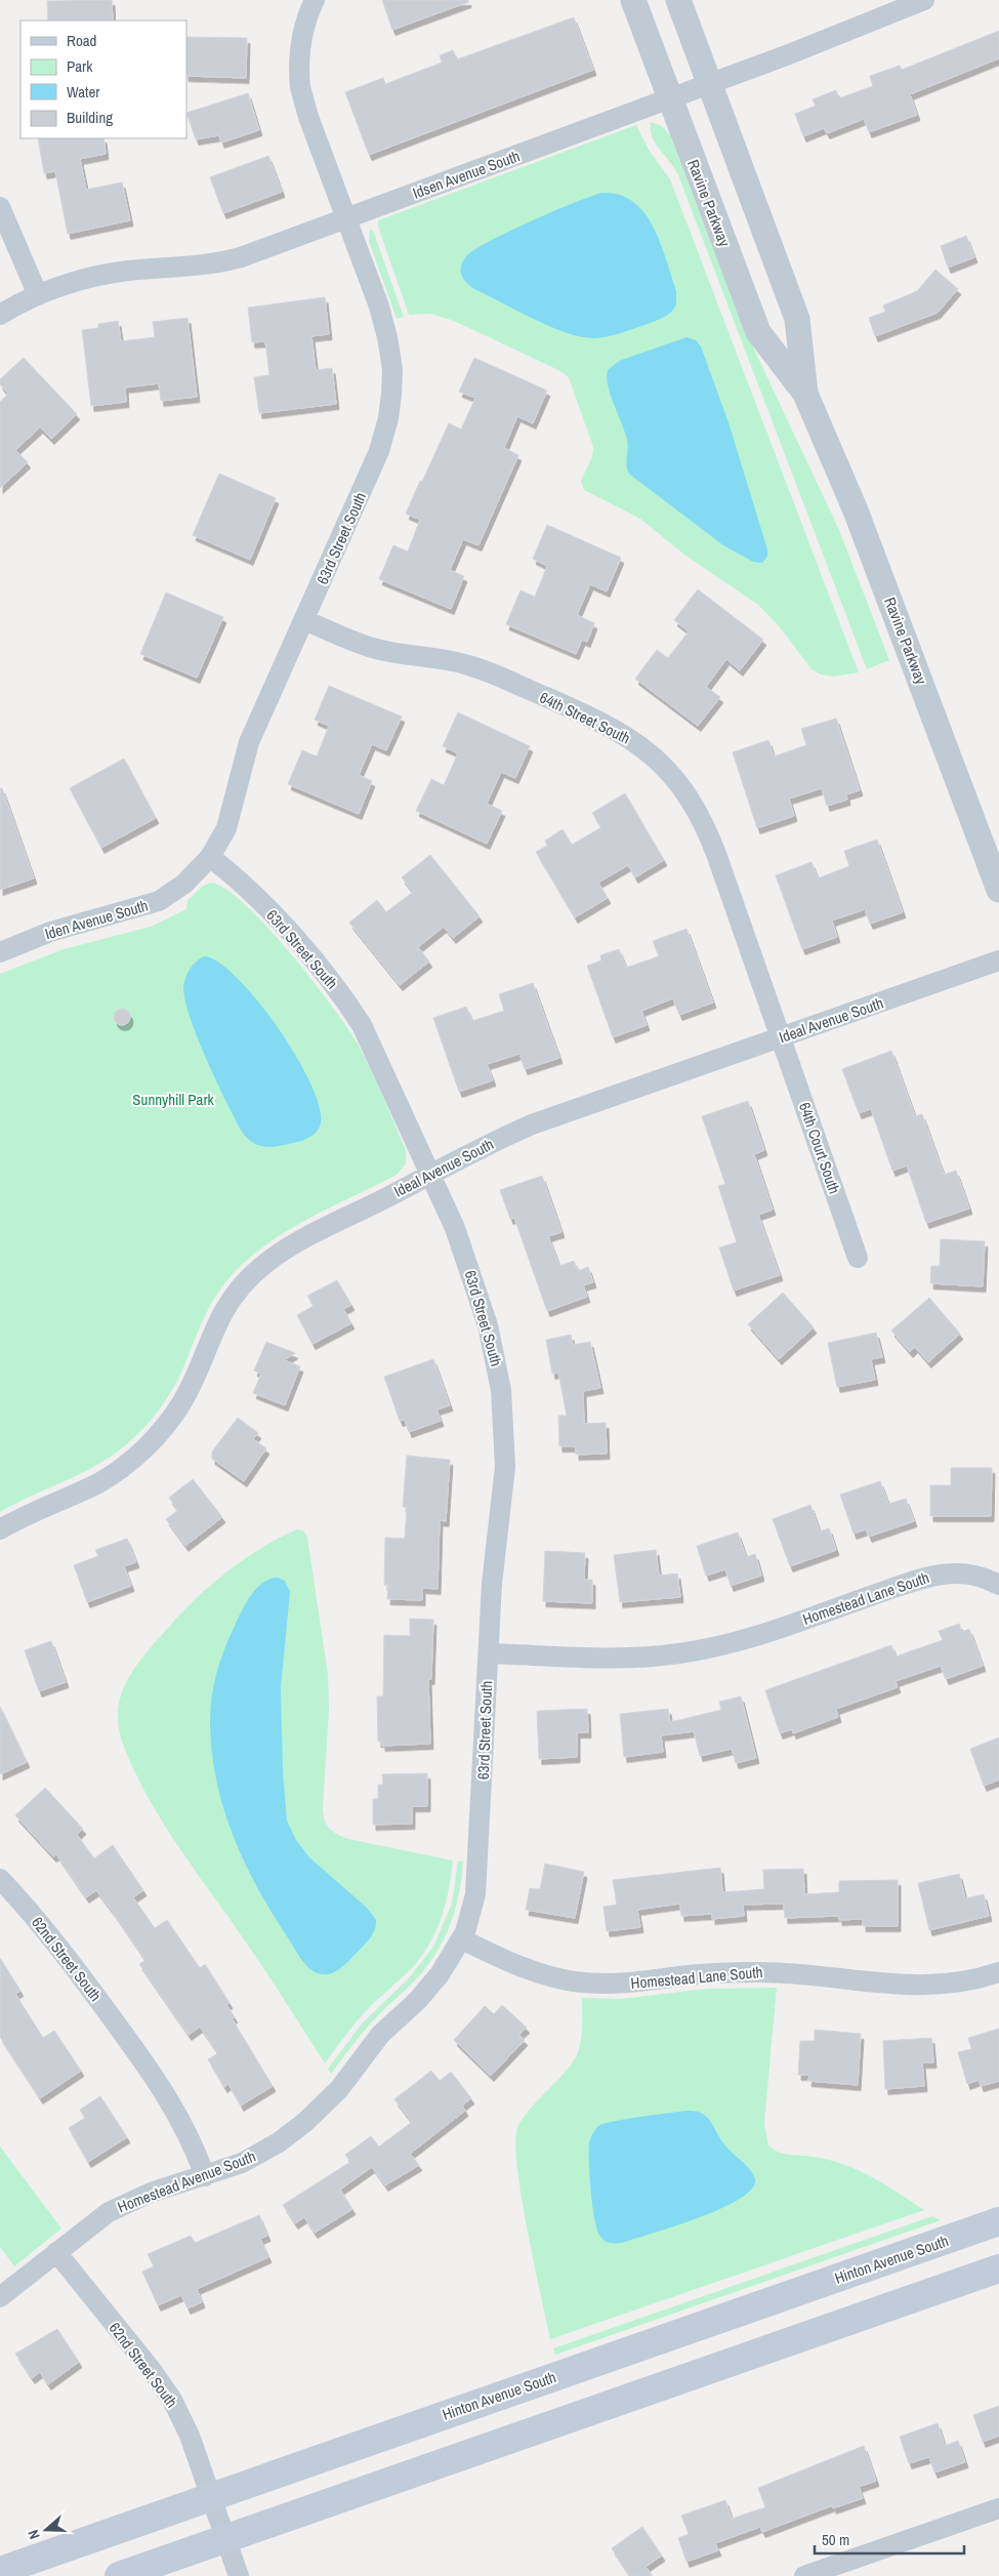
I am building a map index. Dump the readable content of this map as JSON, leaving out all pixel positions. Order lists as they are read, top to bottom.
{
  "streets": {
    "main road": ["Hinton Avenue South"],
    "street": [
      "Idsen Avenue South",
      "Ravine Parkway",
      "63rd Street South",
      "64th Street South",
      "Iden Avenue South",
      "Ideal Avenue South",
      "64th Court South",
      "Homestead Lane South",
      "62nd Street South",
      "Homestead Avenue South"
    ]
  },
  "crossings": [
    ["Idsen Avenue South", "Ravine Parkway"],
    ["Idsen Avenue South", "63rd Street South"],
    ["63rd Street South", "64th Street South"],
    ["63rd Street South", "Iden Avenue South"],
    ["63rd Street South", "Ideal Avenue South"],
    ["63rd Street South", "Homestead Lane South"],
    ["63rd Street South", "Homestead Avenue South"],
    ["64th Street South", "Ideal Avenue South"],
    ["64th Street South", "64th Court South"],
    ["Ideal Avenue South", "64th Court South"],
    ["Homestead Lane South", "Homestead Avenue South"],
    ["62nd Street South", "Homestead Avenue South"],
    ["62nd Street South", "Hinton Avenue South"]
  ],
  "parks": ["Sunnyhill Park"],
  "legend": [
    "Road",
    "Park",
    "Water",
    "Building"
  ],
  "scale_bar": "50 m",
  "north": "left"
}
